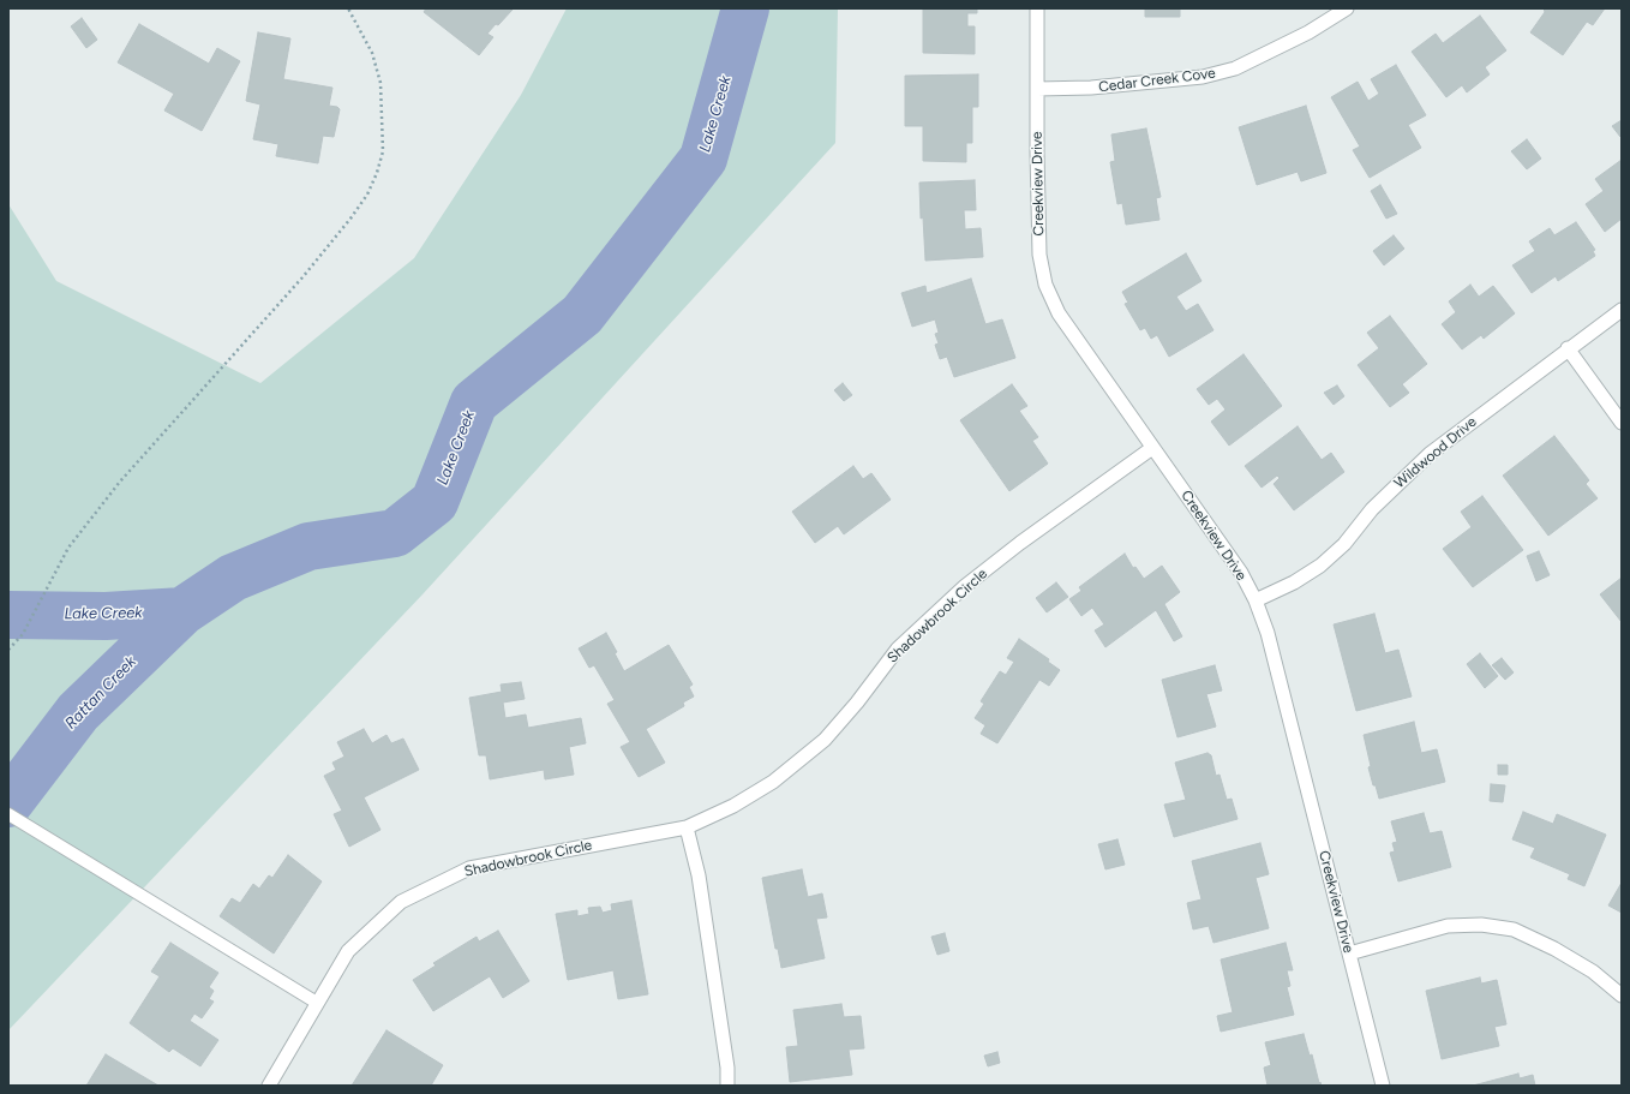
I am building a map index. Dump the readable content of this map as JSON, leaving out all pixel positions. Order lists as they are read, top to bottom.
{
  "streets": {
    "street": [
      "Cedar Creek Cove",
      "Creekview Drive",
      "Wildwood Drive",
      "Shadowbrook Circle"
    ]
  },
  "crossings": [
    ["Cedar Creek Cove", "Creekview Drive"],
    ["Creekview Drive", "Wildwood Drive"],
    ["Creekview Drive", "Shadowbrook Circle"]
  ],
  "water": ["Lake Creek", "Rattan Creek"]
}
